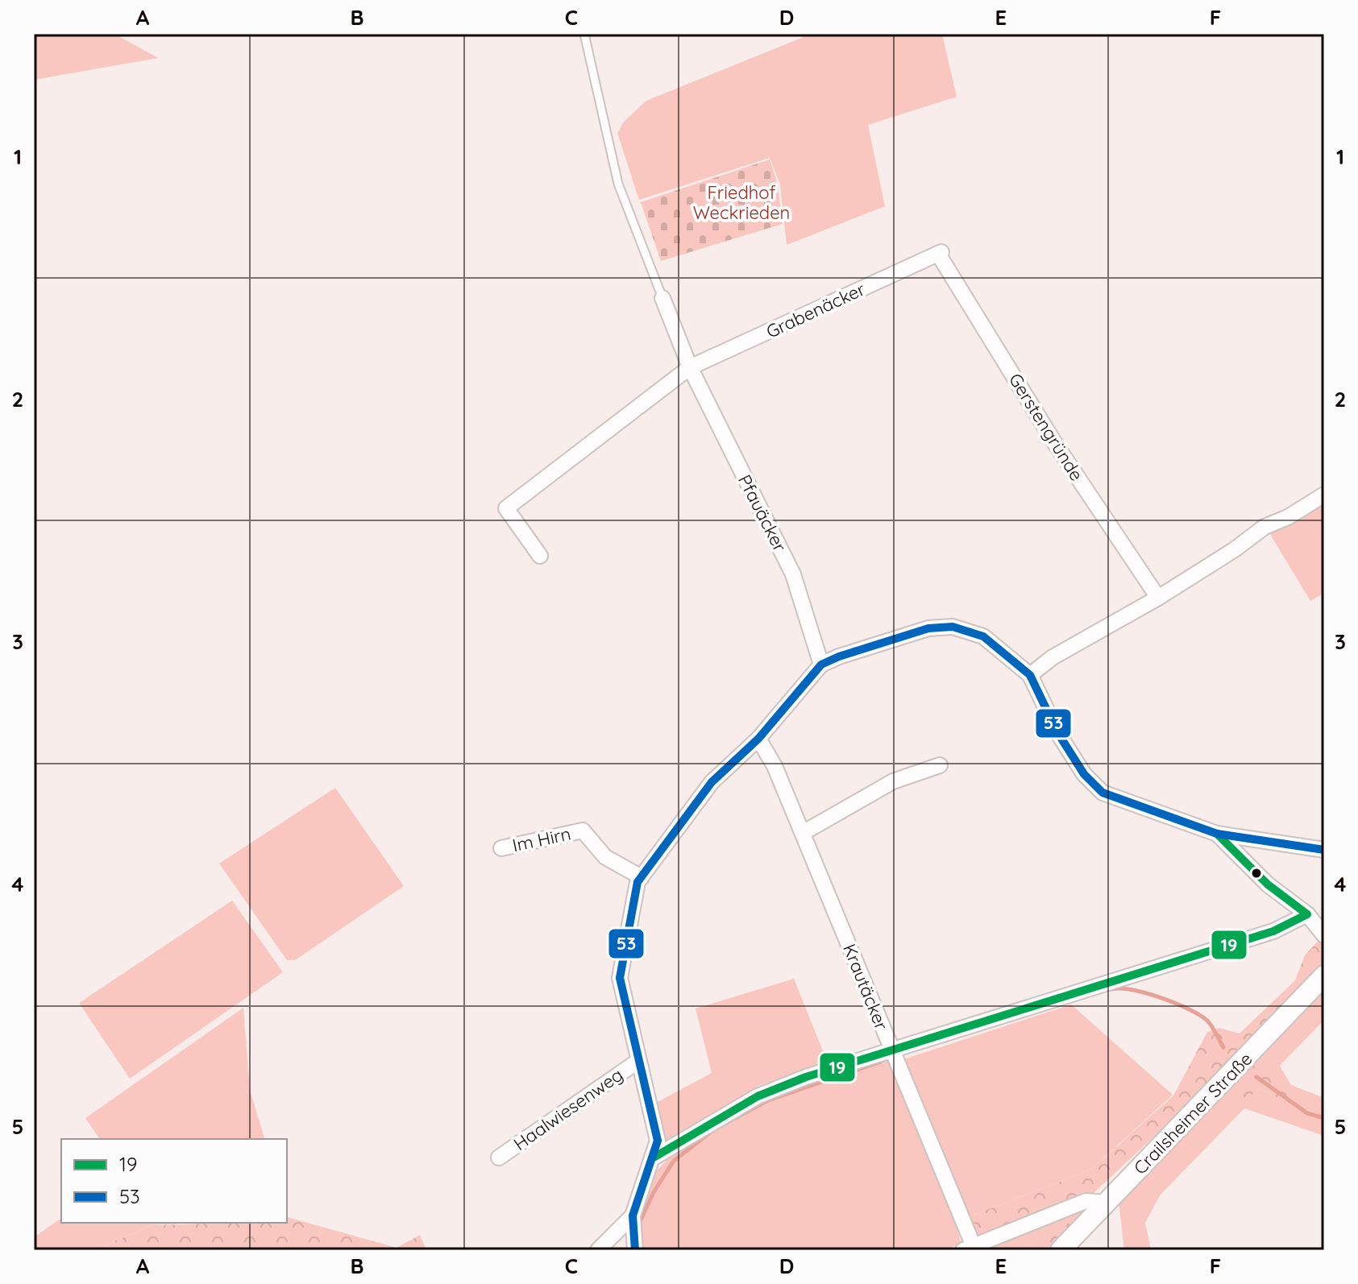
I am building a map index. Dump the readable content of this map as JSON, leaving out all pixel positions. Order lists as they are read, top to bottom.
{
  "streets": {
    "main road": ["Crailsheimer Straße"],
    "street": [
      "Grabenäcker",
      "Gerstengründe",
      "Pfauäcker",
      "Im Hirn",
      "Krautäcker",
      "Haalwiesenweg"
    ]
  },
  "crossings": [
    ["Grabenäcker", "Gerstengründe"],
    ["Grabenäcker", "Pfauäcker"],
    ["Krautäcker", "Crailsheimer Straße"]
  ],
  "parks": ["Friedhof Weckrieden"],
  "lines": ["transit line 53", "transit line 19"],
  "legend": ["19", "53"],
  "grid": {
    "columns": [
      "A",
      "B",
      "C",
      "D",
      "E",
      "F"
    ],
    "rows": [
      "1",
      "2",
      "3",
      "4",
      "5"
    ]
  }
}
